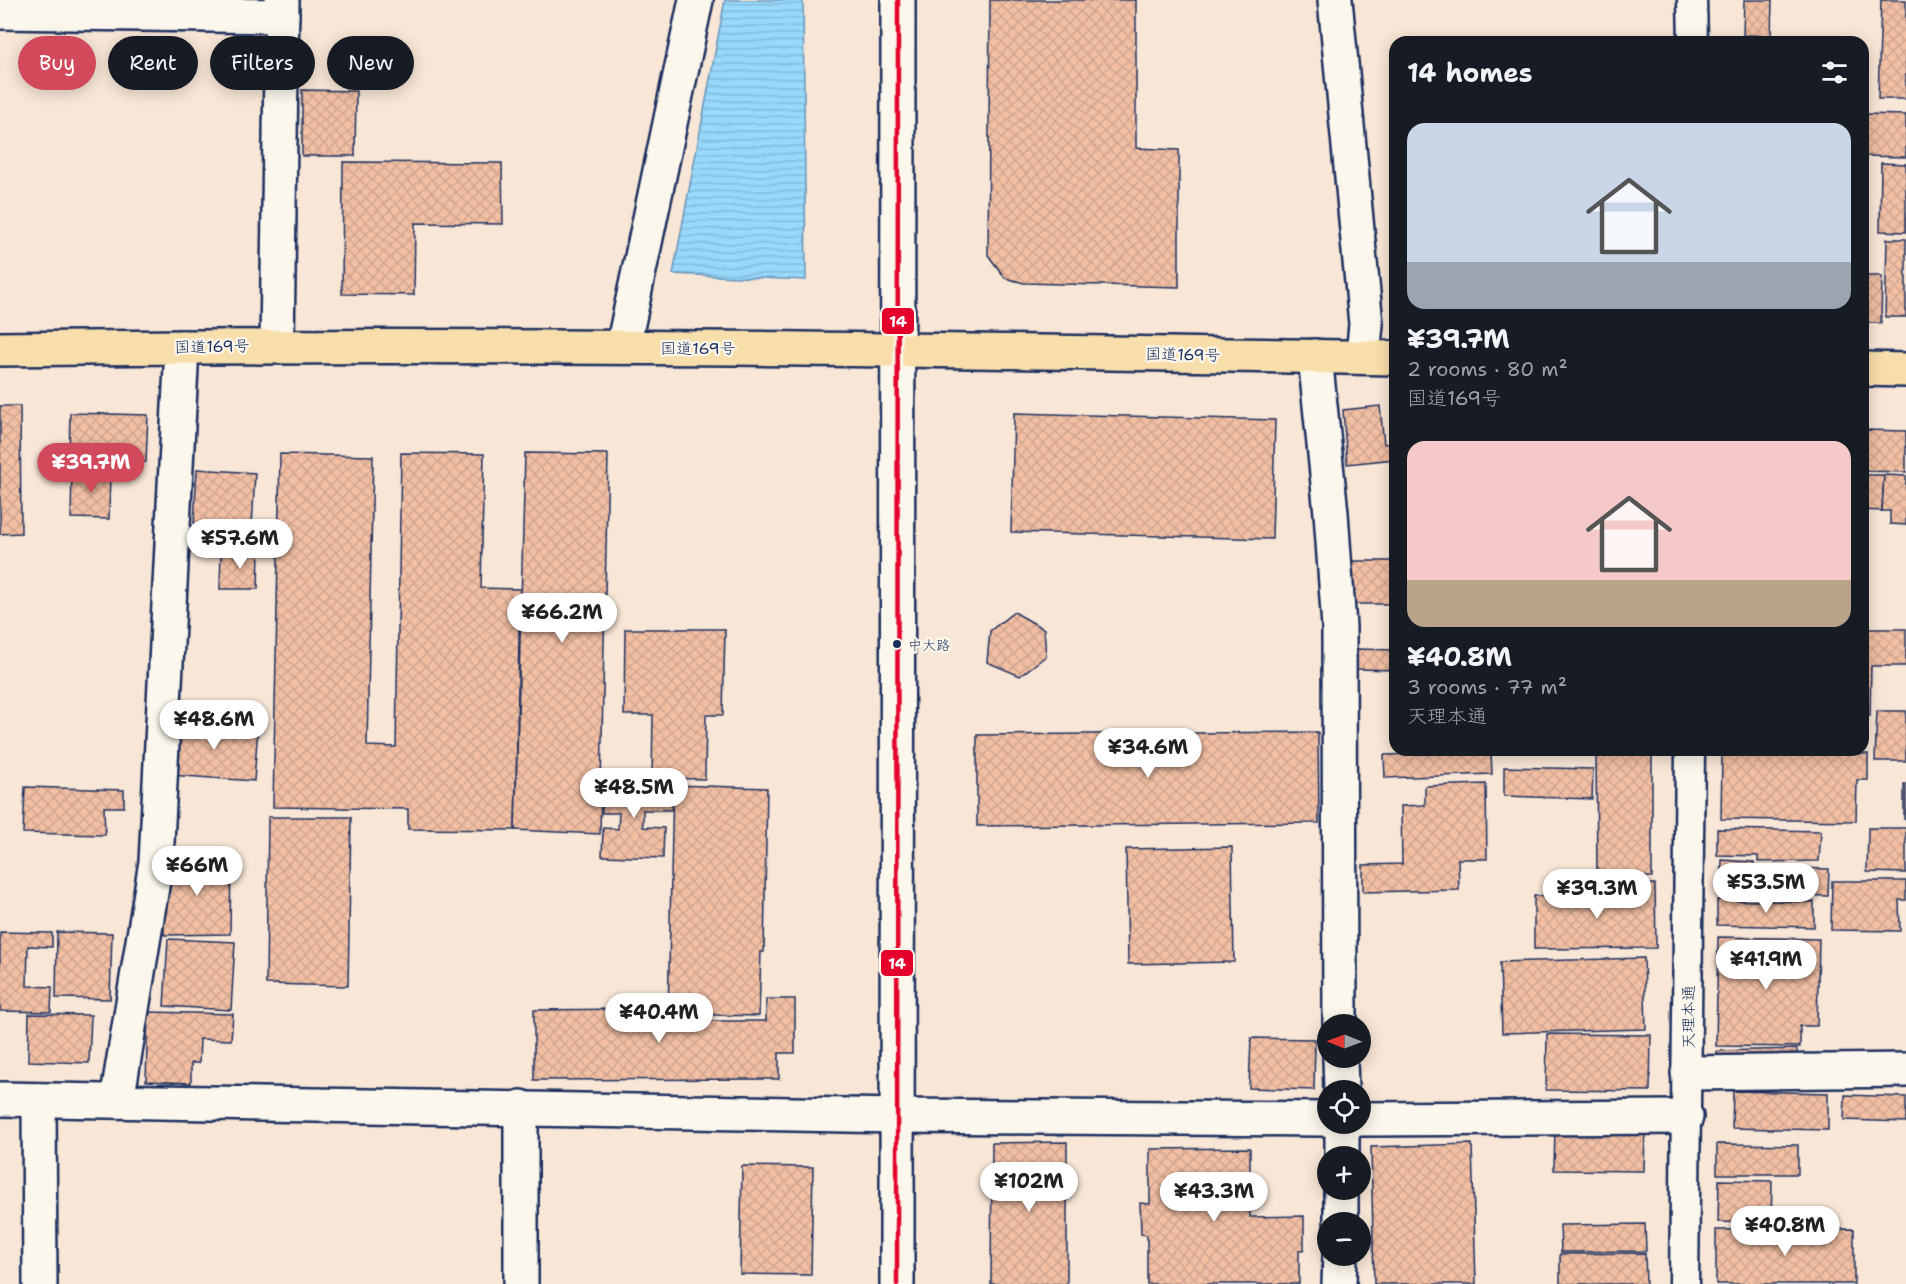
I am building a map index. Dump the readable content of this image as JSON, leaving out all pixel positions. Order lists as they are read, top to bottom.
{
  "streets": {
    "highway": ["国道169号"],
    "street": ["天理本通"]
  },
  "places": ["中大路"],
  "lines": ["transit line 14"],
  "north": "left",
  "page": {
    "chip": [
      "Buy",
      "Rent",
      "Filters",
      "New"
    ],
    "heading": "14 homes",
    "list": [
      {
        "name": "¥39.7M",
        "note": "2 rooms · 80 m² · 国道169号"
      },
      {
        "name": "¥40.8M",
        "note": "3 rooms · 77 m² · 天理本通"
      }
    ],
    "price": [
      "¥39.7M",
      "¥57.6M",
      "¥66.2M",
      "¥48.6M",
      "¥34.6M",
      "¥48.5M",
      "¥66M",
      "¥53.5M",
      "¥39.3M",
      "¥41.9M",
      "¥40.4M",
      "¥102M",
      "¥43.3M",
      "¥40.8M"
    ],
    "map_buttons": ["+", "−"]
  }
}
